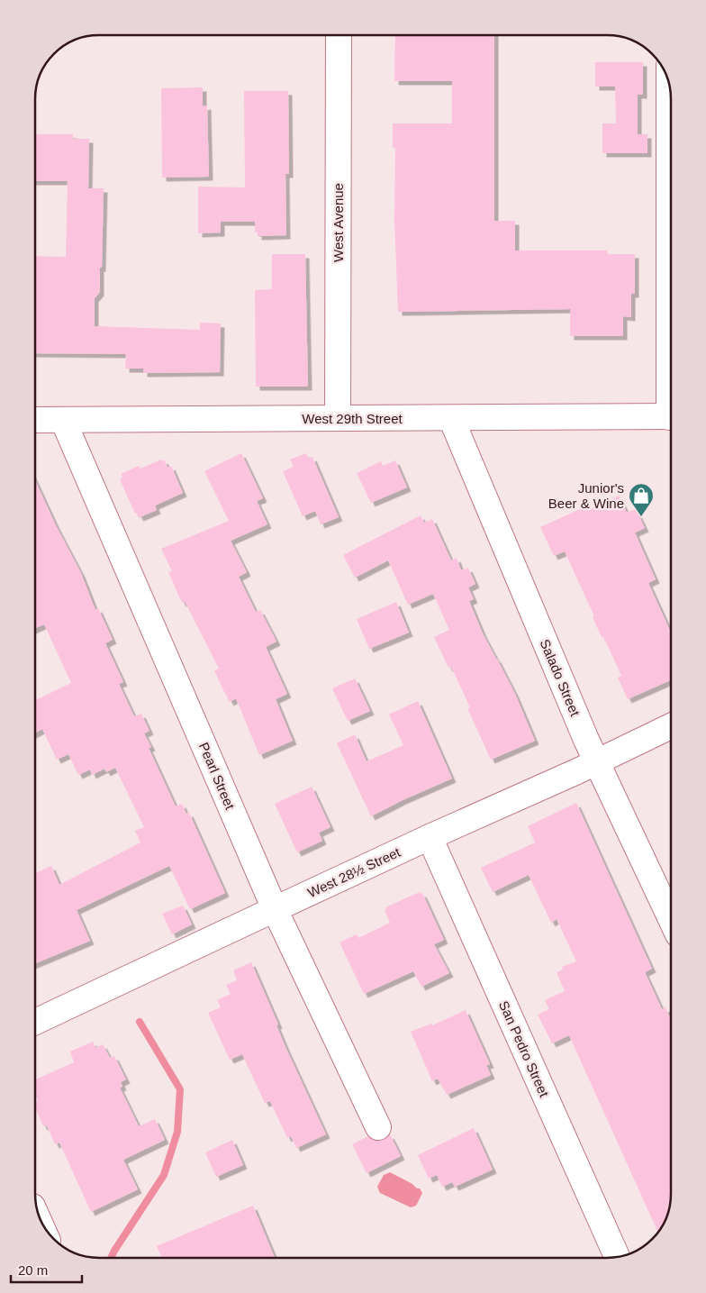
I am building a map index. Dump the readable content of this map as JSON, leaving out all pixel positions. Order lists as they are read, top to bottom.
{
  "streets": {
    "street": [
      "West Avenue",
      "West 29th Street",
      "Salado Street",
      "Pearl Street",
      "West 28½ Street",
      "San Pedro Street"
    ]
  },
  "crossings": [
    ["West Avenue", "West 29th Street"],
    ["West 29th Street", "Salado Street"],
    ["West 29th Street", "Pearl Street"],
    ["Salado Street", "West 28½ Street"],
    ["Pearl Street", "West 28½ Street"],
    ["West 28½ Street", "San Pedro Street"]
  ],
  "places": {
    "shop": ["Junior's Beer & Wine"]
  },
  "scale_bar": "20 m"
}
